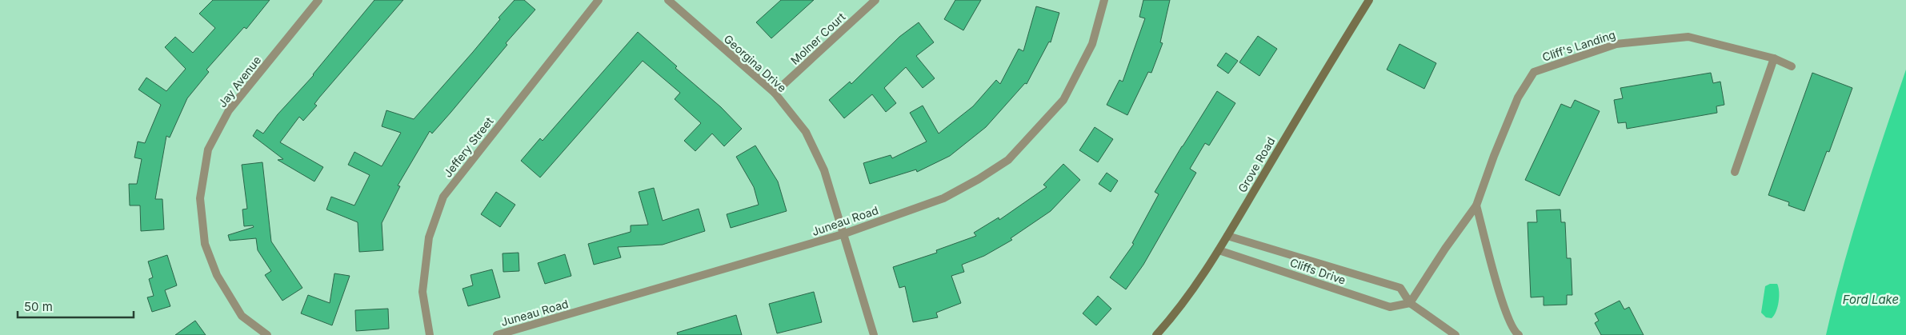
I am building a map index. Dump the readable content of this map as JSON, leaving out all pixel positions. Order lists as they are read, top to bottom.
{
  "streets": {
    "main road": ["Grove Road"],
    "street": [
      "Molner Court",
      "Cliff's Landing",
      "Georgina Drive",
      "Jay Avenue",
      "Jeffery Street",
      "Juneau Road",
      "Cliffs Drive"
    ]
  },
  "crossings": [
    ["Molner Court", "Georgina Drive"],
    ["Cliff's Landing", "Cliffs Drive"],
    ["Georgina Drive", "Juneau Road"],
    ["Grove Road", "Cliffs Drive"]
  ],
  "water": ["Ford Lake"],
  "scale_bar": "50 m"
}
